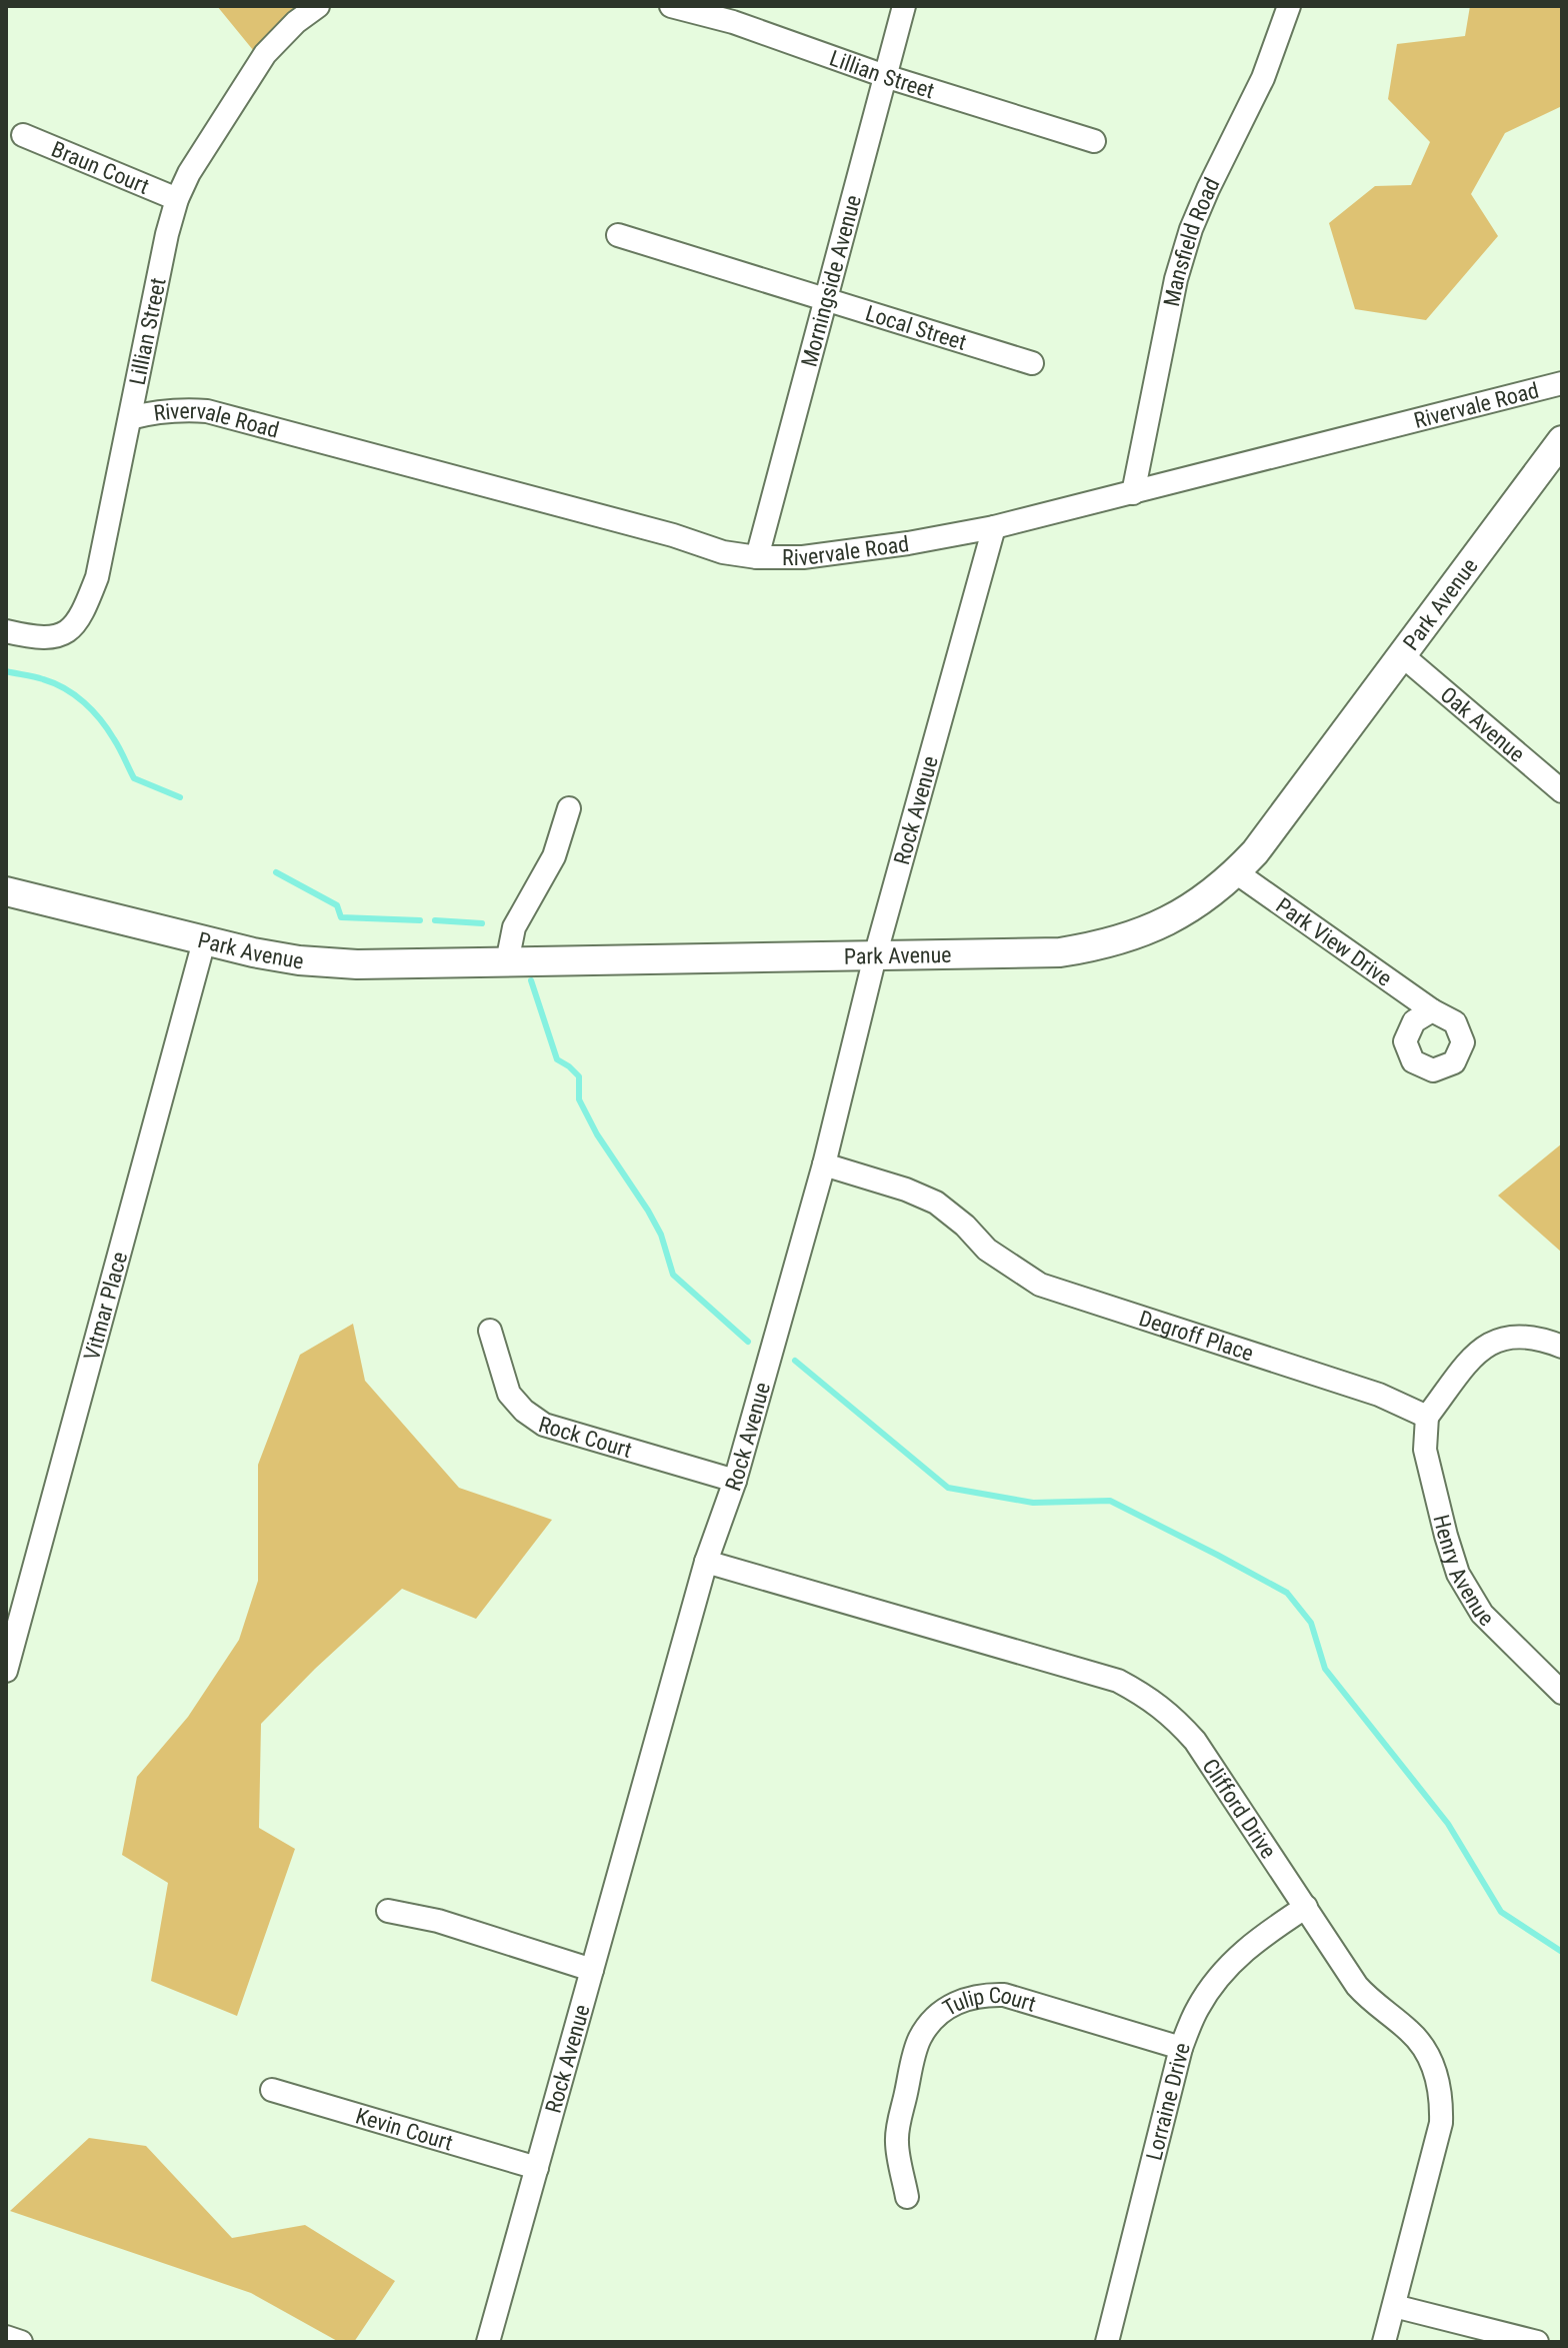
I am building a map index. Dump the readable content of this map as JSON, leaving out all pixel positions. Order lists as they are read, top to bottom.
{
  "streets": {
    "street": [
      "Lillian Street",
      "Braun Court",
      "Mansfield Road",
      "Morningside Avenue",
      "Local Street",
      "Rivervale Road",
      "Park Avenue",
      "Oak Avenue",
      "Rock Avenue",
      "Park View Drive",
      "Vitmar Place",
      "Degroff Place",
      "Rock Court",
      "Henry Avenue",
      "Clifford Drive",
      "Tulip Court",
      "Lorraine Drive",
      "Kevin Court"
    ]
  },
  "crossings": [
    ["Lillian Street", "Braun Court"],
    ["Lillian Street", "Morningside Avenue"],
    ["Lillian Street", "Rivervale Road"],
    ["Mansfield Road", "Rivervale Road"],
    ["Morningside Avenue", "Local Street"],
    ["Morningside Avenue", "Rivervale Road"],
    ["Rivervale Road", "Rock Avenue"],
    ["Park Avenue", "Oak Avenue"],
    ["Park Avenue", "Rock Avenue"],
    ["Park Avenue", "Park View Drive"],
    ["Park Avenue", "Vitmar Place"],
    ["Rock Avenue", "Degroff Place"],
    ["Rock Avenue", "Rock Court"],
    ["Rock Avenue", "Clifford Drive"],
    ["Rock Avenue", "Kevin Court"],
    ["Degroff Place", "Henry Avenue"],
    ["Clifford Drive", "Lorraine Drive"],
    ["Tulip Court", "Lorraine Drive"]
  ]
}
